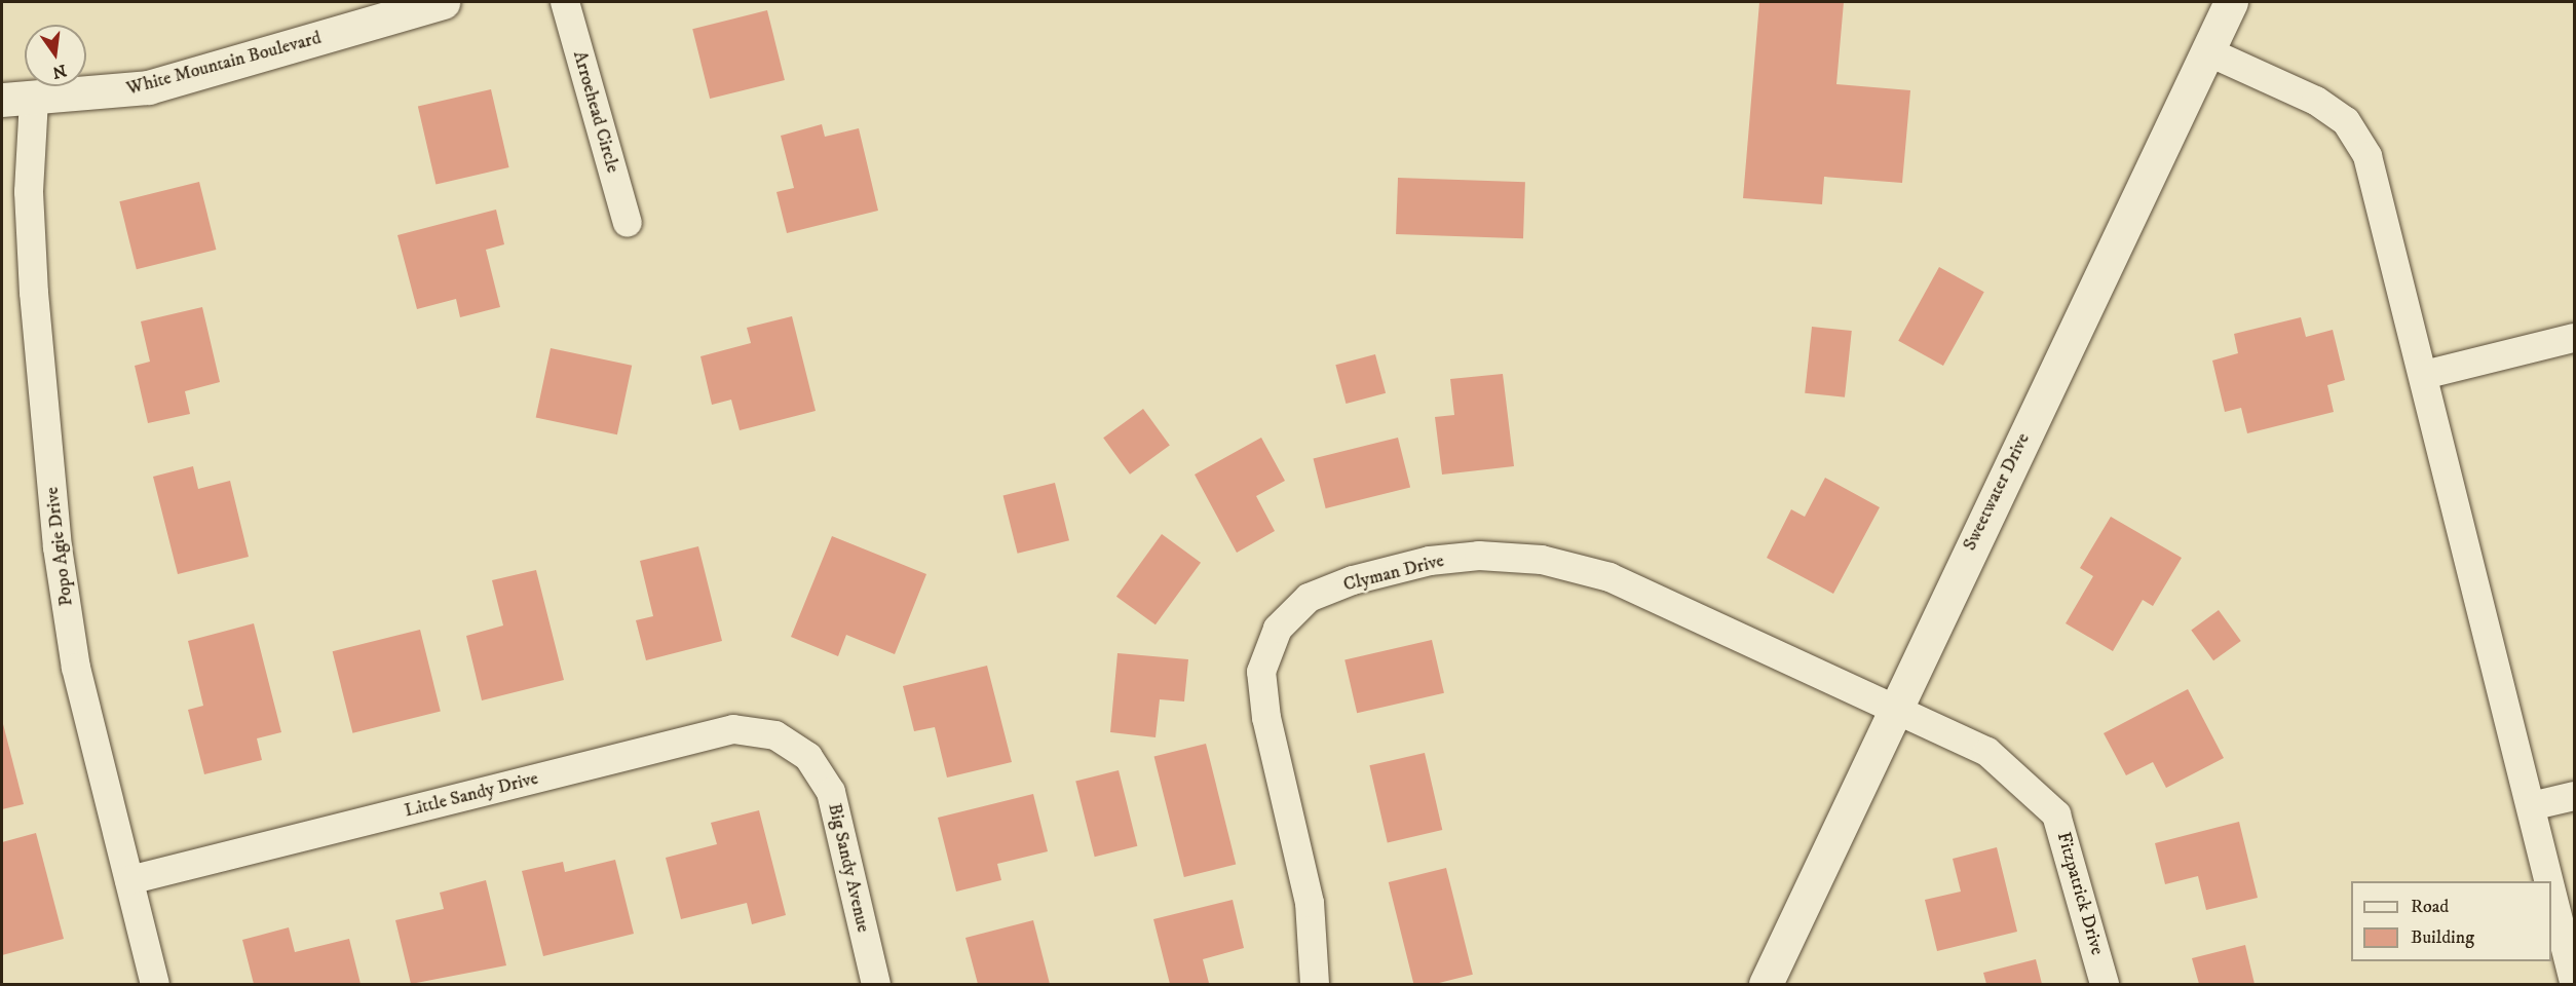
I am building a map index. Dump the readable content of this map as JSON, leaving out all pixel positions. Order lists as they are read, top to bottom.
{
  "streets": {
    "street": [
      "White Mountain Boulevard",
      "Arroehead Circle",
      "Sweetwater Drive",
      "Popo Agie Drive",
      "Clyman Drive",
      "Little Sandy Drive",
      "Big Sandy Avenue",
      "Fitzpatrick Drive"
    ]
  },
  "crossings": [
    ["White Mountain Boulevard", "Popo Agie Drive"],
    ["Sweetwater Drive", "Clyman Drive"],
    ["Sweetwater Drive", "Fitzpatrick Drive"],
    ["Popo Agie Drive", "Little Sandy Drive"],
    ["Clyman Drive", "Fitzpatrick Drive"],
    ["Little Sandy Drive", "Big Sandy Avenue"]
  ],
  "legend": ["Road", "Building"],
  "north": "bottom"
}
